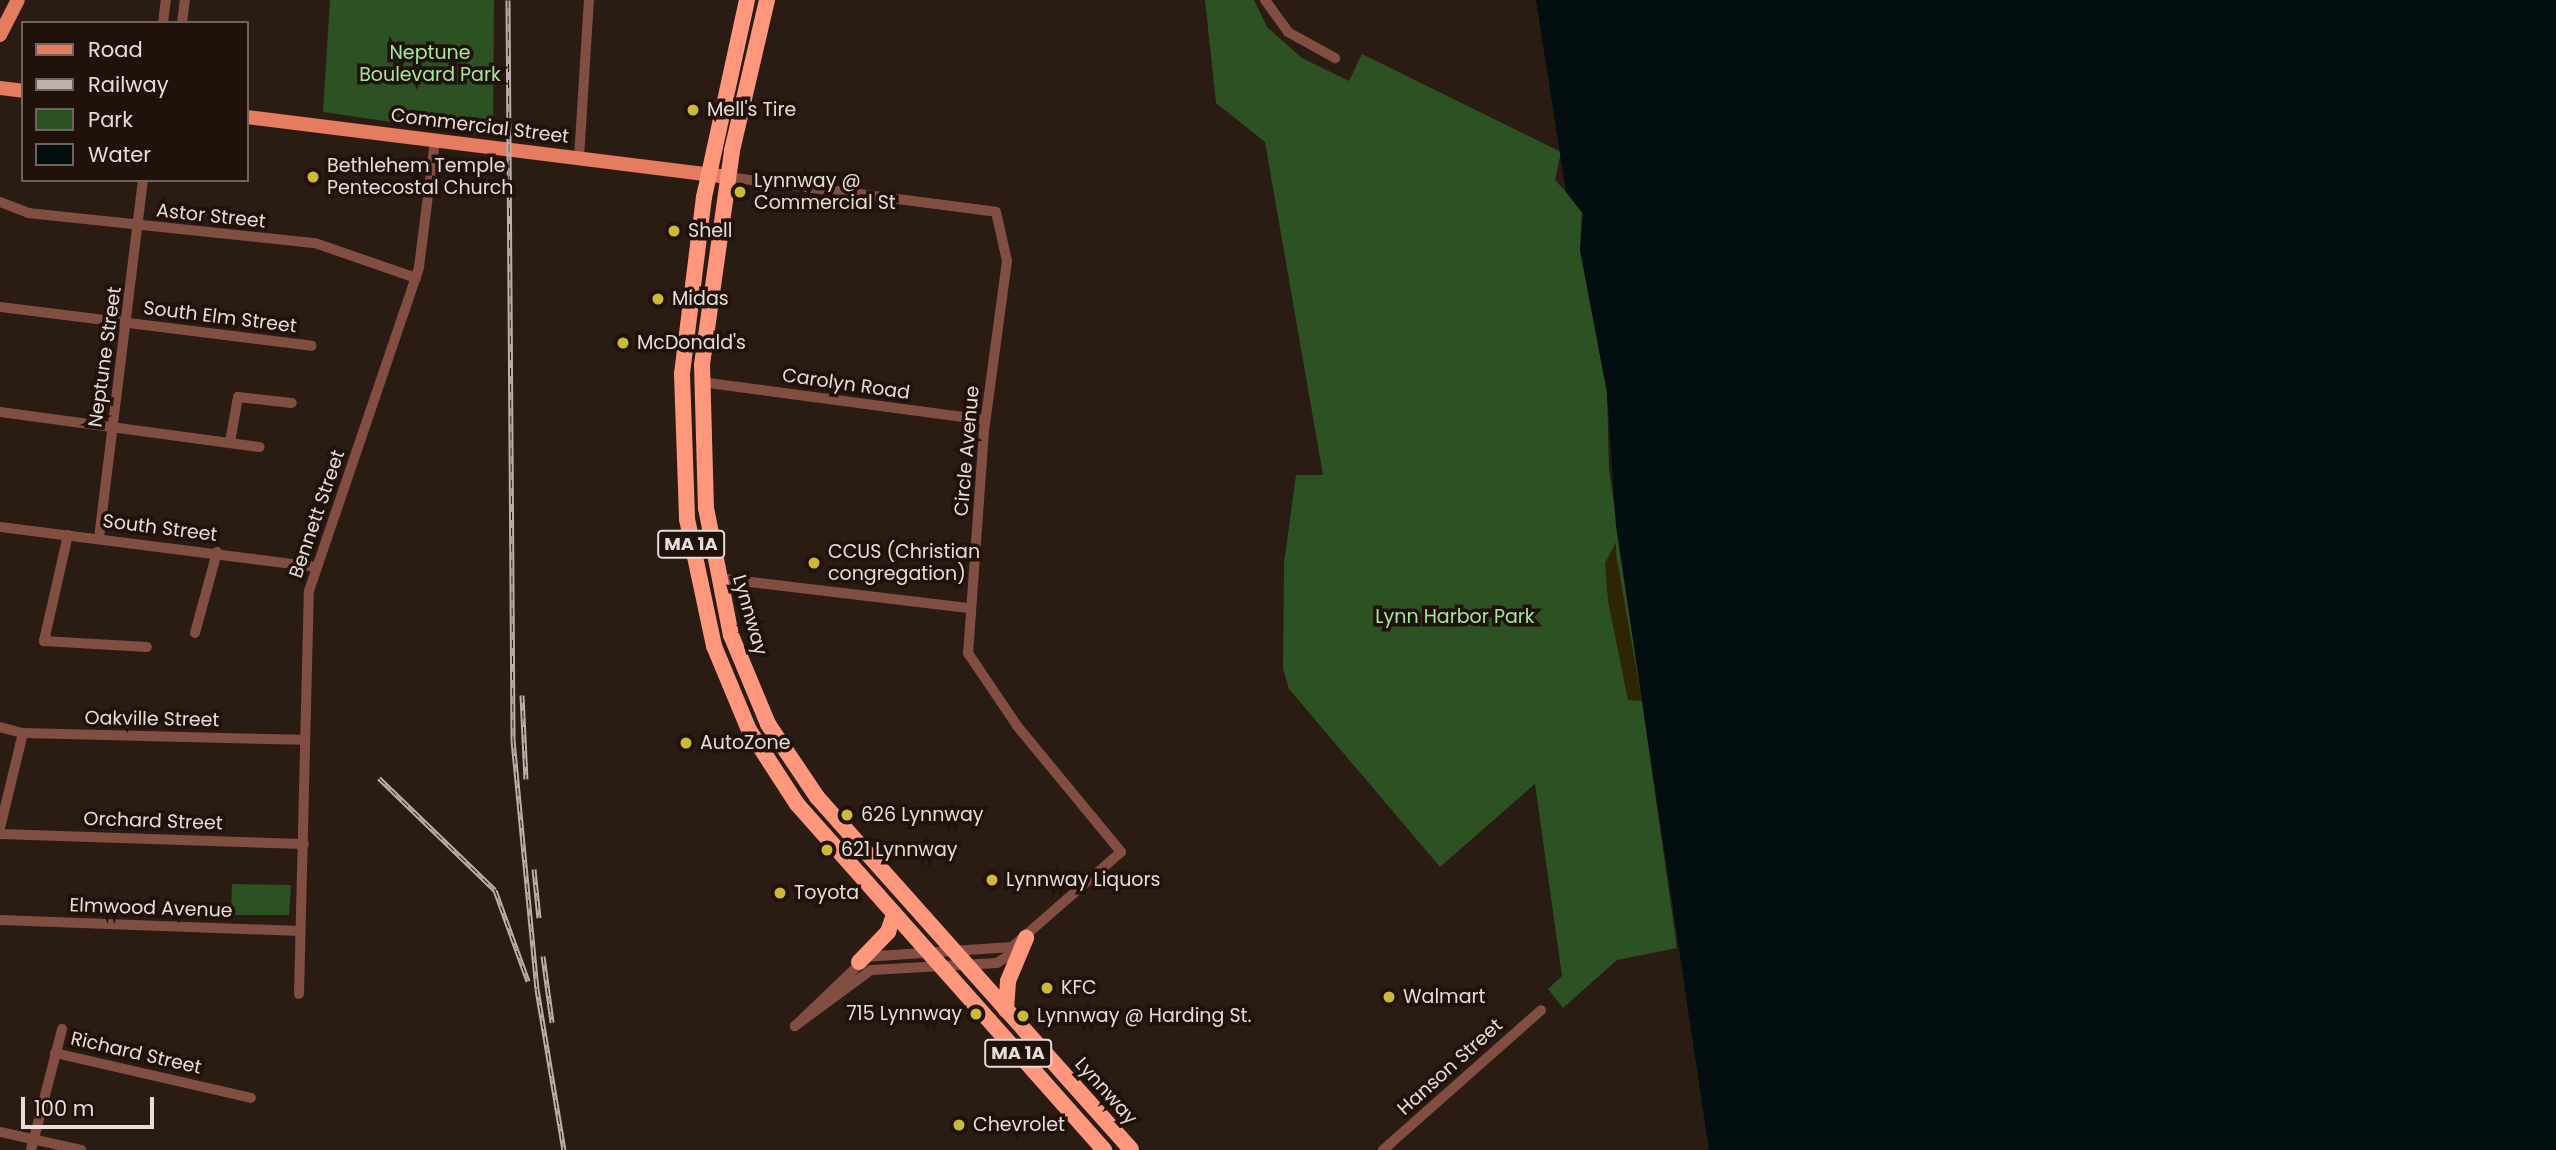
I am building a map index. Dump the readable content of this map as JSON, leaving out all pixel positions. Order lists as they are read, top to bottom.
{
  "streets": {
    "highway": ["MA 1A", "Lynnway"],
    "main road": ["Commercial Street"],
    "street": [
      "Astor Street",
      "South Elm Street",
      "Neptune Street",
      "Carolyn Road",
      "Circle Avenue",
      "Bennett Street",
      "South Street",
      "Oakville Street",
      "Orchard Street",
      "Elmwood Avenue",
      "Richard Street",
      "Hanson Street"
    ]
  },
  "crossings": [
    ["Commercial Street", "Bennett Street"],
    ["Commercial Street", "MA 1A"],
    ["Astor Street", "Neptune Street"],
    ["Astor Street", "Bennett Street"],
    ["South Elm Street", "Neptune Street"],
    ["Neptune Street", "South Street"],
    ["Carolyn Road", "Circle Avenue"],
    ["Carolyn Road", "Lynnway"],
    ["Circle Avenue", "Lynnway"],
    ["Bennett Street", "South Street"],
    ["Bennett Street", "Oakville Street"],
    ["Bennett Street", "Orchard Street"],
    ["Bennett Street", "Elmwood Avenue"]
  ],
  "parks": ["Neptune Boulevard Park", "Lynn Harbor Park"],
  "places": [
    "Mell's Tire",
    "Bethlehem Temple Pentecostal Church",
    "Lynnway @ Commercial St",
    "Shell",
    "Midas",
    "McDonald's",
    "CCUS (Christian congregation)",
    "AutoZone",
    "626 Lynnway",
    "621 Lynnway",
    "Lynnway Liquors",
    "Toyota",
    "KFC",
    "Walmart",
    "715 Lynnway",
    "Lynnway @ Harding St.",
    "Chevrolet"
  ],
  "legend": [
    "Road",
    "Railway",
    "Park",
    "Water"
  ],
  "scale_bar": "100 m"
}
